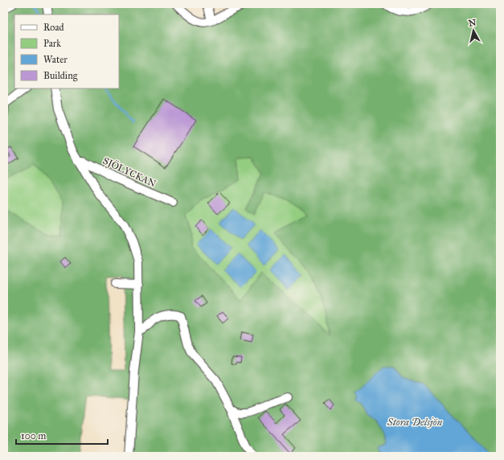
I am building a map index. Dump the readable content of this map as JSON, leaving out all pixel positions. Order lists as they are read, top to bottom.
{
  "streets": {
    "street": ["SJÖLYCKAN"]
  },
  "water": ["Stora Delsjön"],
  "legend": [
    "Road",
    "Park",
    "Water",
    "Building"
  ],
  "scale_bar": "100 m",
  "north": "top"
}
